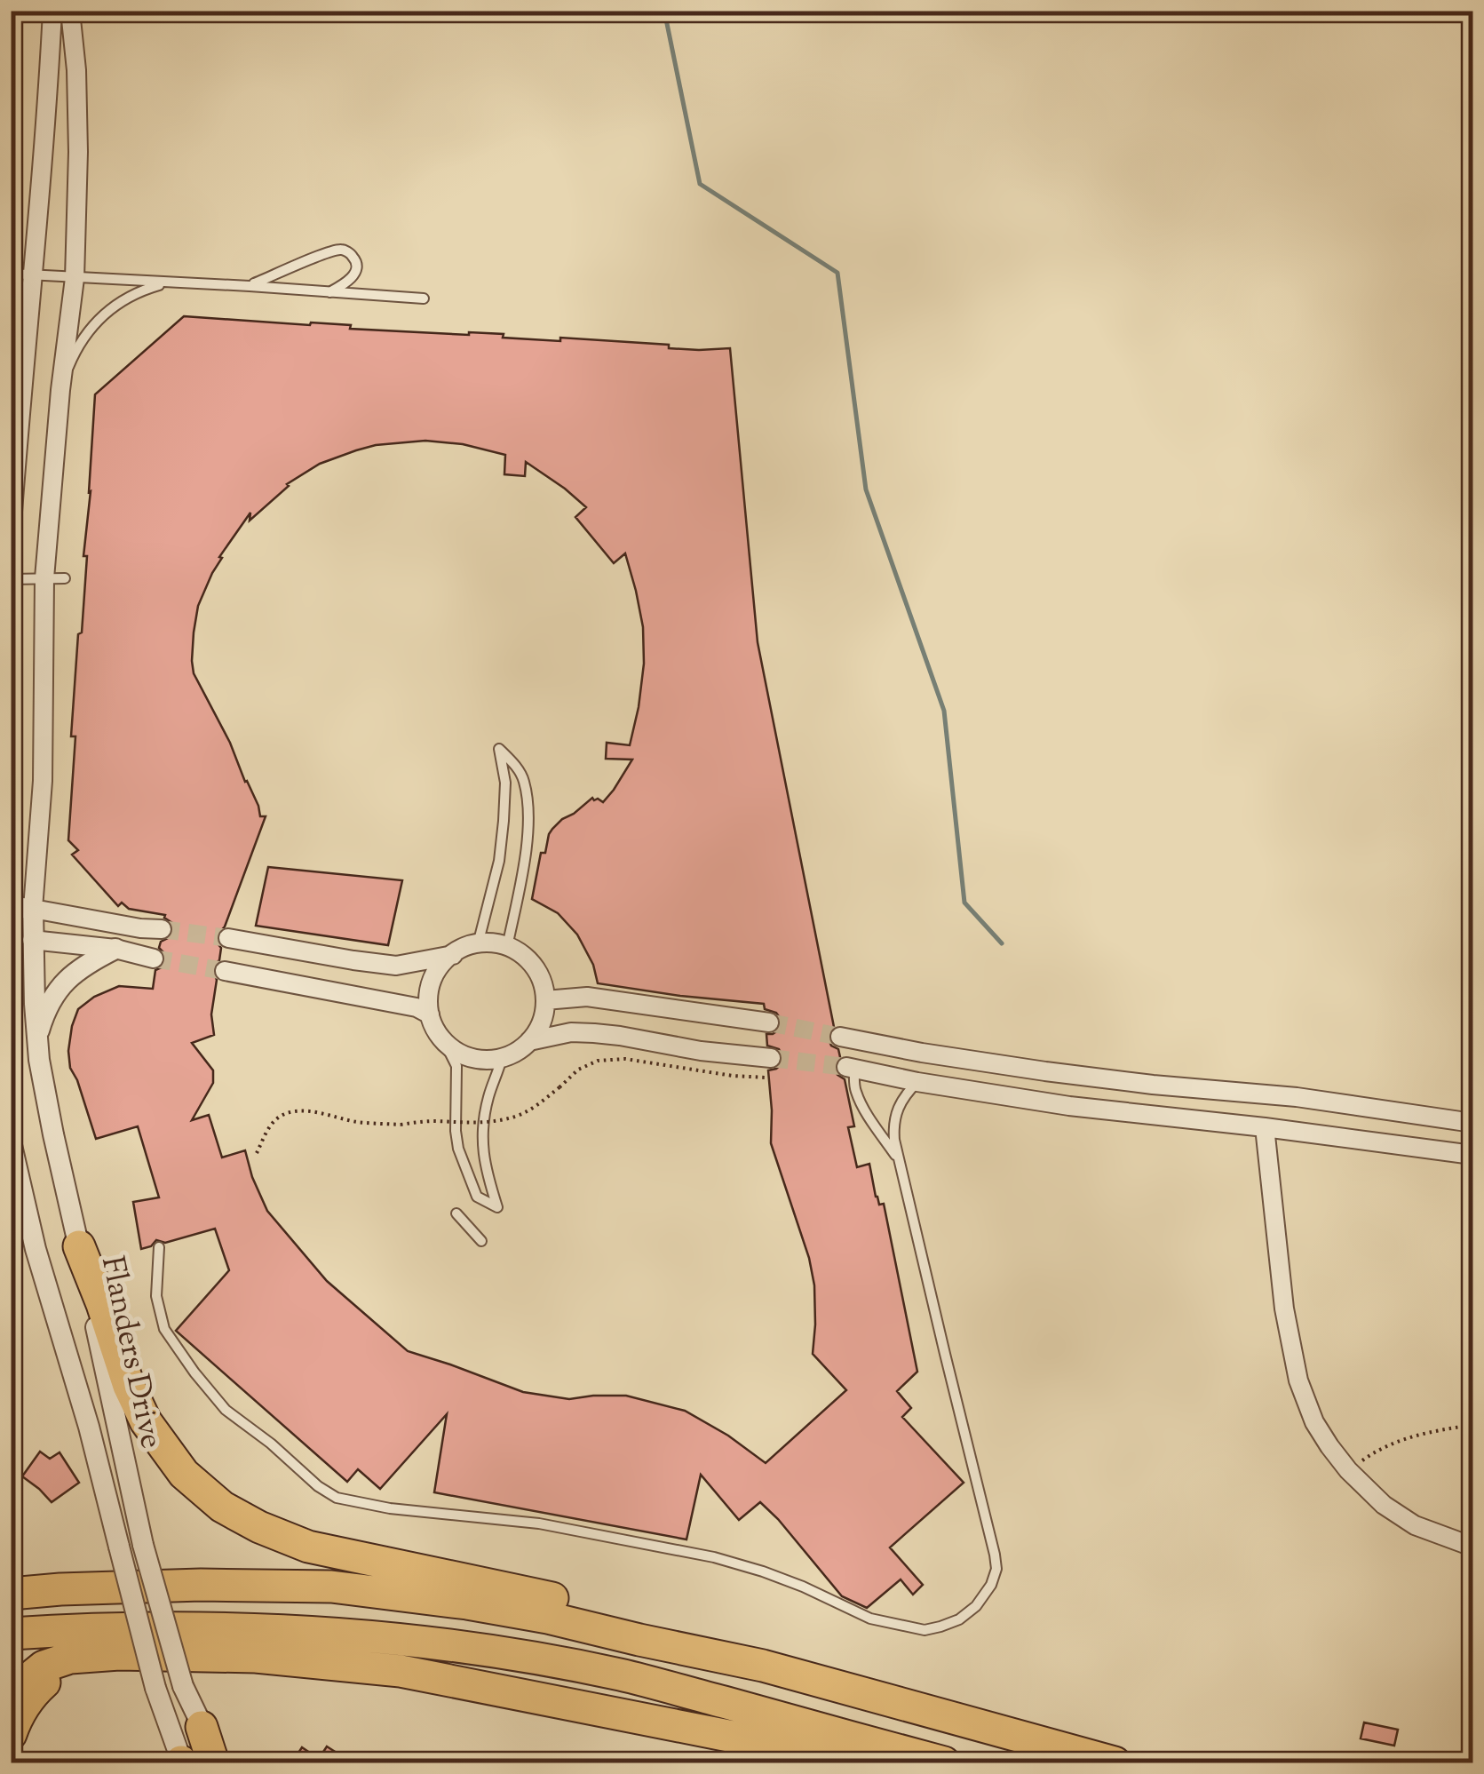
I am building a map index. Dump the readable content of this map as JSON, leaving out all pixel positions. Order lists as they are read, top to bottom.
{
  "streets": {
    "street": ["Flanders Drive"]
  }
}
